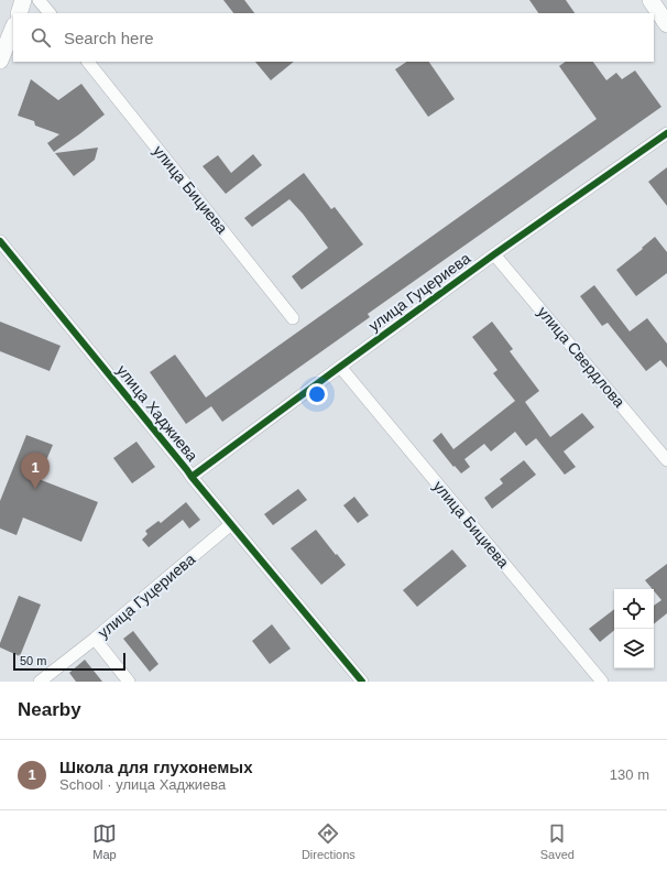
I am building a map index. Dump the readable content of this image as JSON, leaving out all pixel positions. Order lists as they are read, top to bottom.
{
  "streets": {
    "street": [
      "улица Бициева",
      "улица Гуцериева",
      "улица Свердлова",
      "улица Хаджиева"
    ]
  },
  "crossings": [
    ["улица Бициева", "улица Гуцериева"],
    ["улица Гуцериева", "улица Свердлова"],
    ["улица Гуцериева", "улица Хаджиева"]
  ],
  "scale_bar": "50 m",
  "page": {
    "search": "Search here",
    "pins": "1",
    "scale": "50 m",
    "heading": "Nearby",
    "list": [
      {
        "mark": "1",
        "name": "Школа для глухонемых",
        "note": "School · улица Хаджиева",
        "value": "130 m"
      }
    ],
    "nav": ["Map", "Directions", "Saved"]
  }
}
